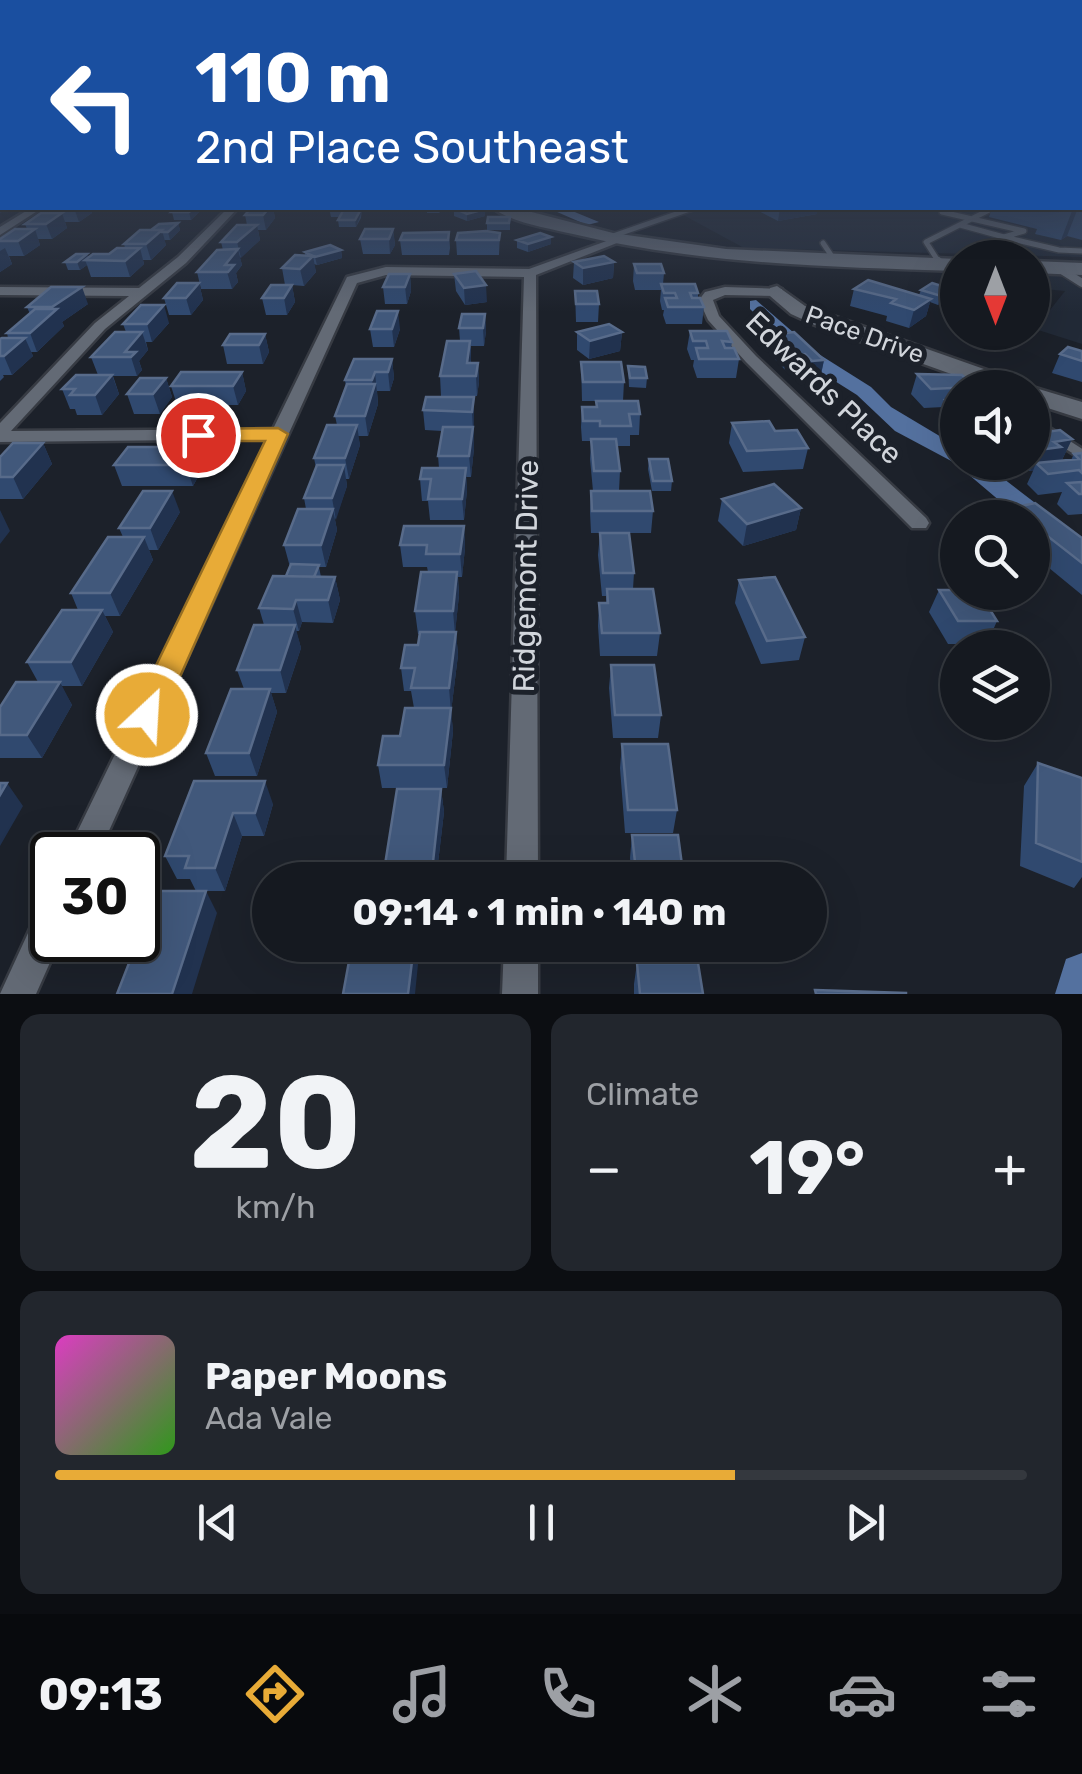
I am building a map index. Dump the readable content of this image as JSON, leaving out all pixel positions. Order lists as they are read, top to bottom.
{
  "streets": {
    "street": ["Pace Drive", "Edwards Place", "Ridgemont Drive"]
  },
  "crossings": [
    ["Pace Drive", "Edwards Place"]
  ],
  "north": "bottom",
  "page": {
    "turn": ["110 m", "2nd Place Southeast"],
    "limit": "30",
    "trip": "09:14 · 1 min · 140 m",
    "tile": [
      ["20", "km/h"],
      "Climate"
    ],
    "heat": ["−", "19°", "+"],
    "song": ["Paper Moons", "Ada Vale"],
    "tabs": "09:13"
  }
}
